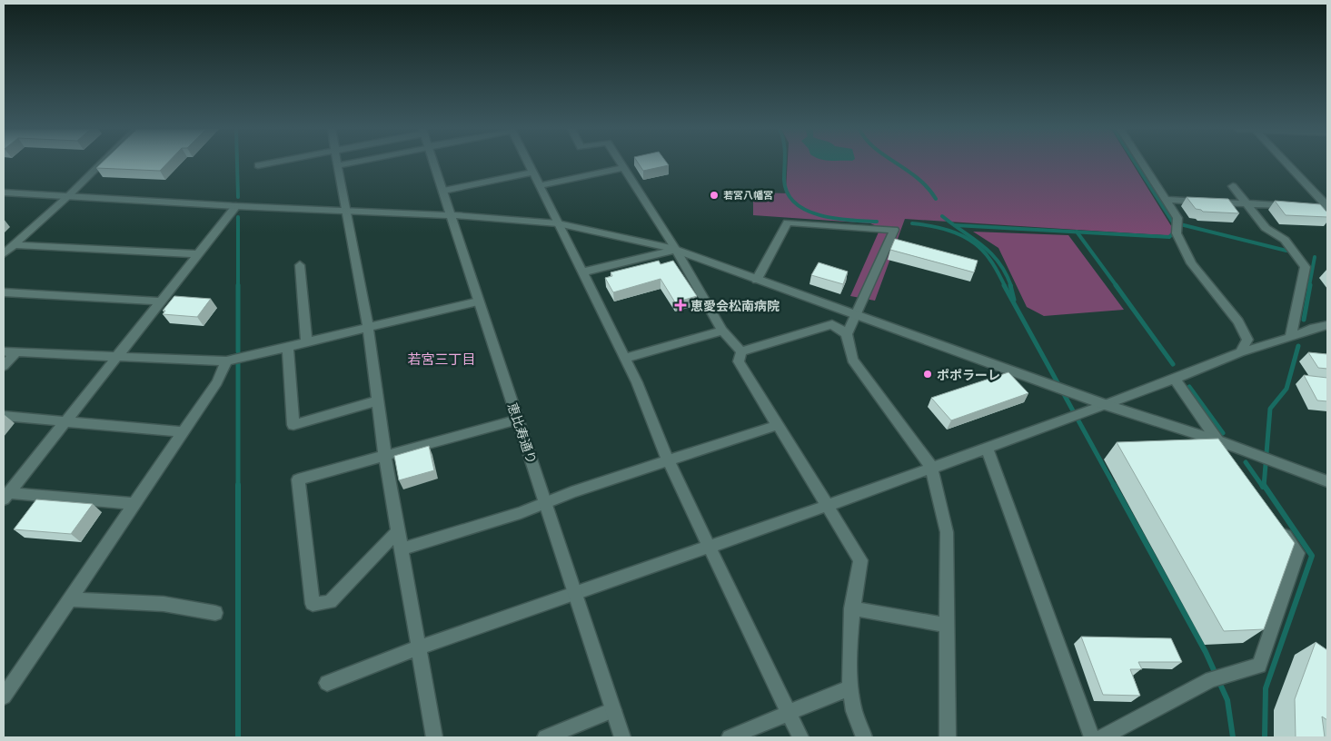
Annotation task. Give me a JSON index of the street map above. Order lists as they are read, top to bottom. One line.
{"streets":{"street":["恵比寿通り"]},"districts":["若宮三丁目"],"places":{"other":["若宮八幡宮","ポポラーレ"],"health":["恵愛会松南病院"]}}
